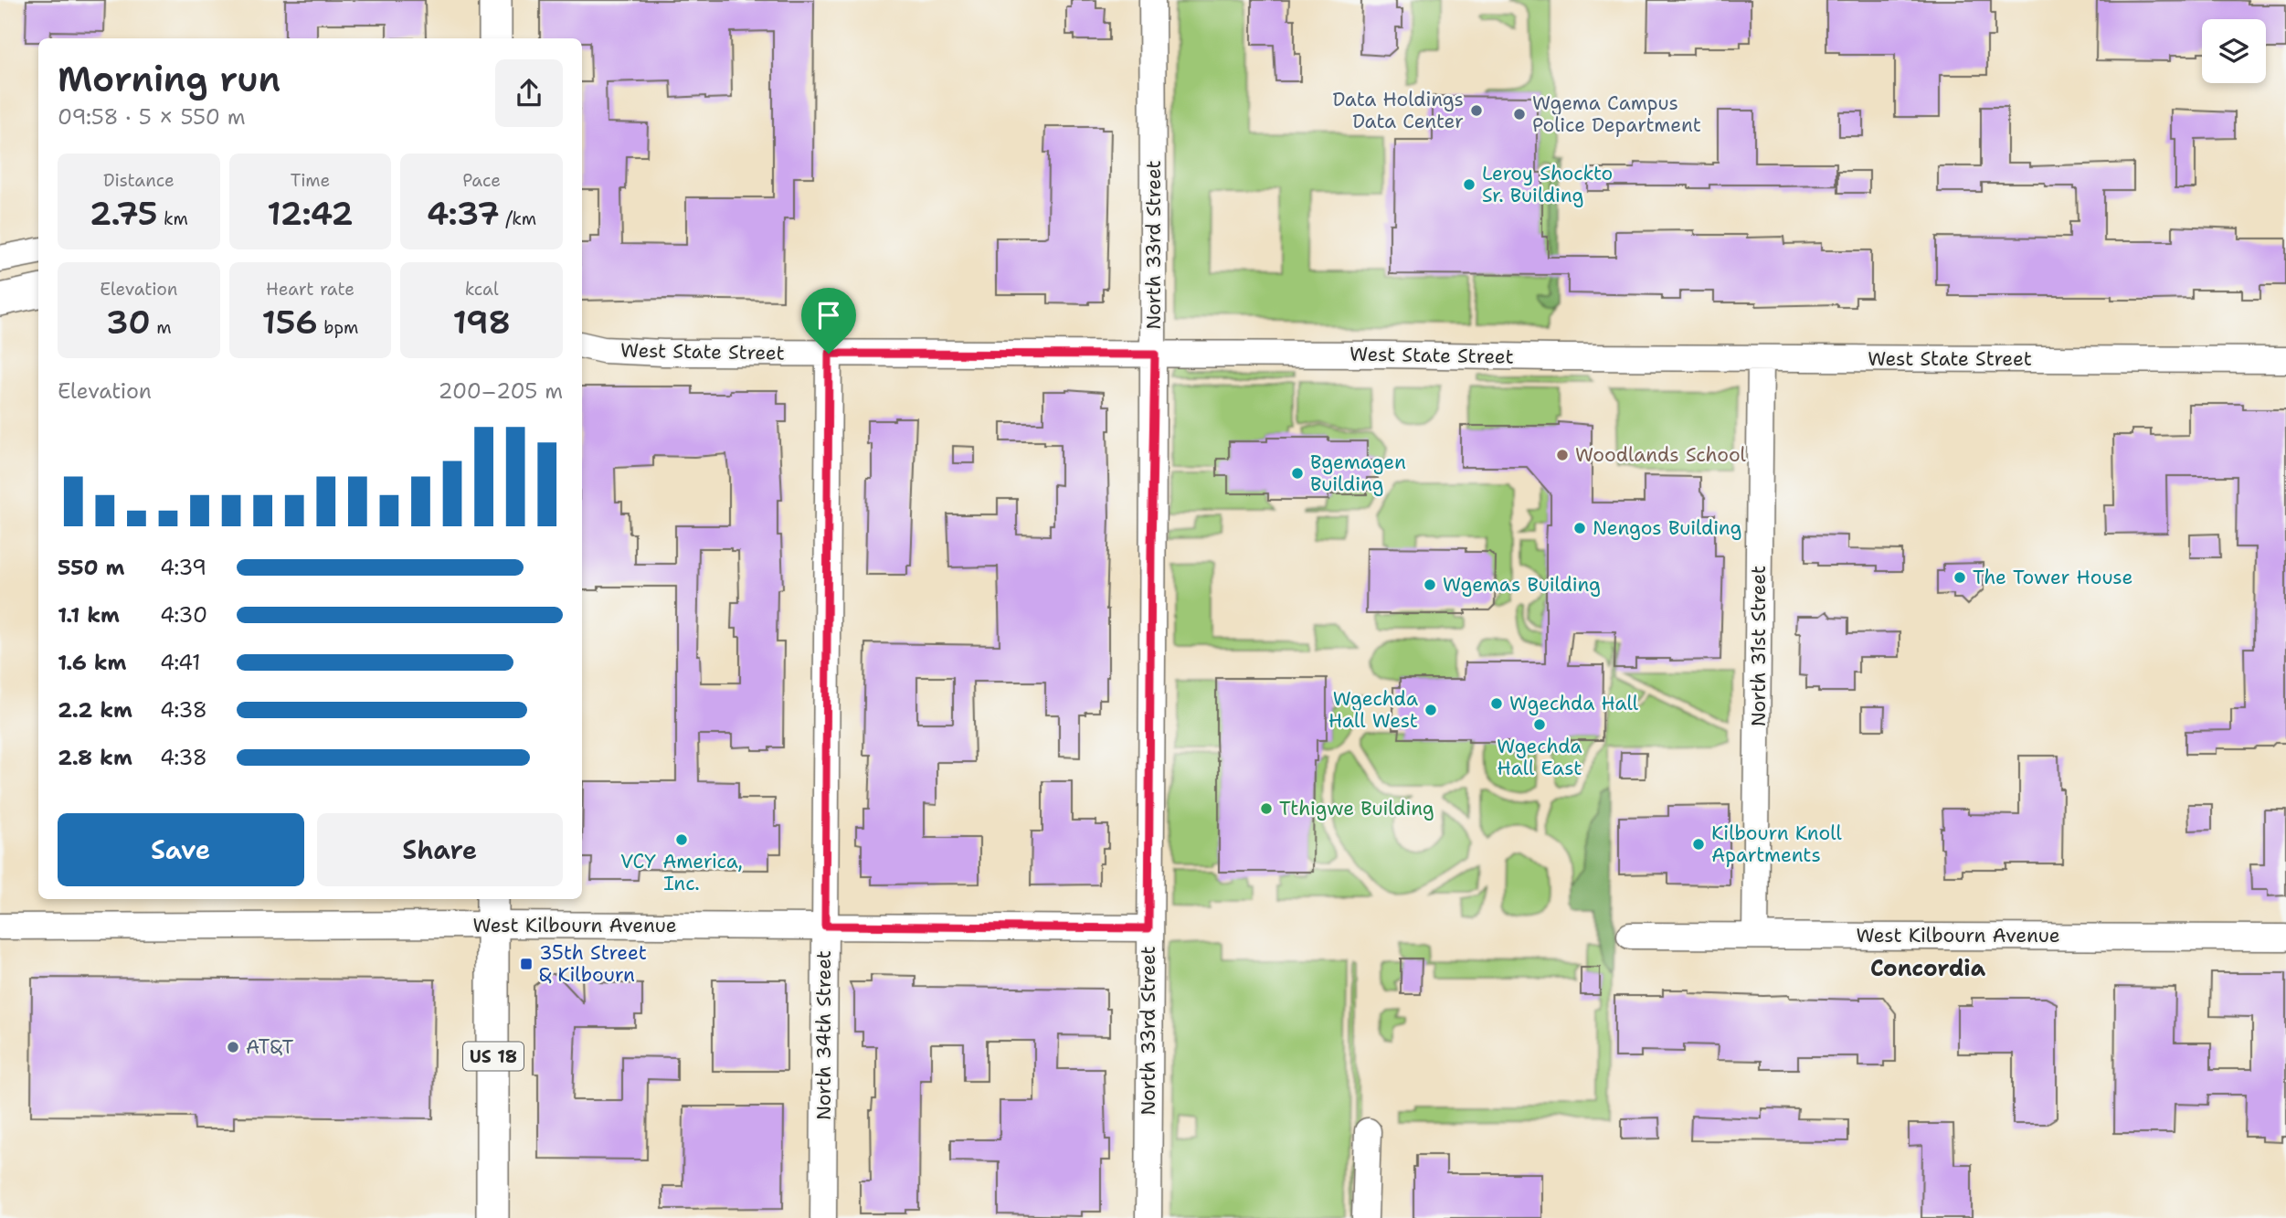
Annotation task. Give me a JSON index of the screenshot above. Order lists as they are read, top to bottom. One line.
{"streets":{"main road":["US 18"],"street":["North 33rd Street","West State Street","North 31st Street","West Kilbourn Avenue","North 34th Street"]},"crossings":[["North 33rd Street","West State Street"],["North 33rd Street","West Kilbourn Avenue"],["West State Street","North 31st Street"],["West State Street","North 34th Street"],["North 31st Street","West Kilbourn Avenue"],["West Kilbourn Avenue","North 34th Street"],["West Kilbourn Avenue","US 18"]],"districts":["Concordia"],"places":{"other":["Data Holdings Data Center","Wgema Campus Police Department","Leroy Shockto Sr. Building","Woodlands School","Bgemagen Building","Nengos Building","The Tower House","Wgemas Building","Wgechda Hall","Wgechda Hall West","Wgechda Hall East","Tthigwe Building","VCY America, Inc.","Kilbourn Knoll Apartments","AT&T"],"transit":["35th Street & Kilbourn"]},"page":{"heading":["Morning run","09:58 · 5 × 550 m"],"stats":[["Distance","2.75 km"],["Time","12:42"],["Pace","4:37 /km"],["Elevation","30 m"],["Heart rate","156 bpm"],["kcal","198"]],"chart":["Elevation","200–205 m"],"list":[{"name":"550 m","note":"4:39"},{"name":"1.1 km","note":"4:30"},{"name":"1.6 km","note":"4:41"},{"name":"2.2 km","note":"4:38"},{"name":"2.8 km","note":"4:38"}],"buttons":["Save","Share"]}}
